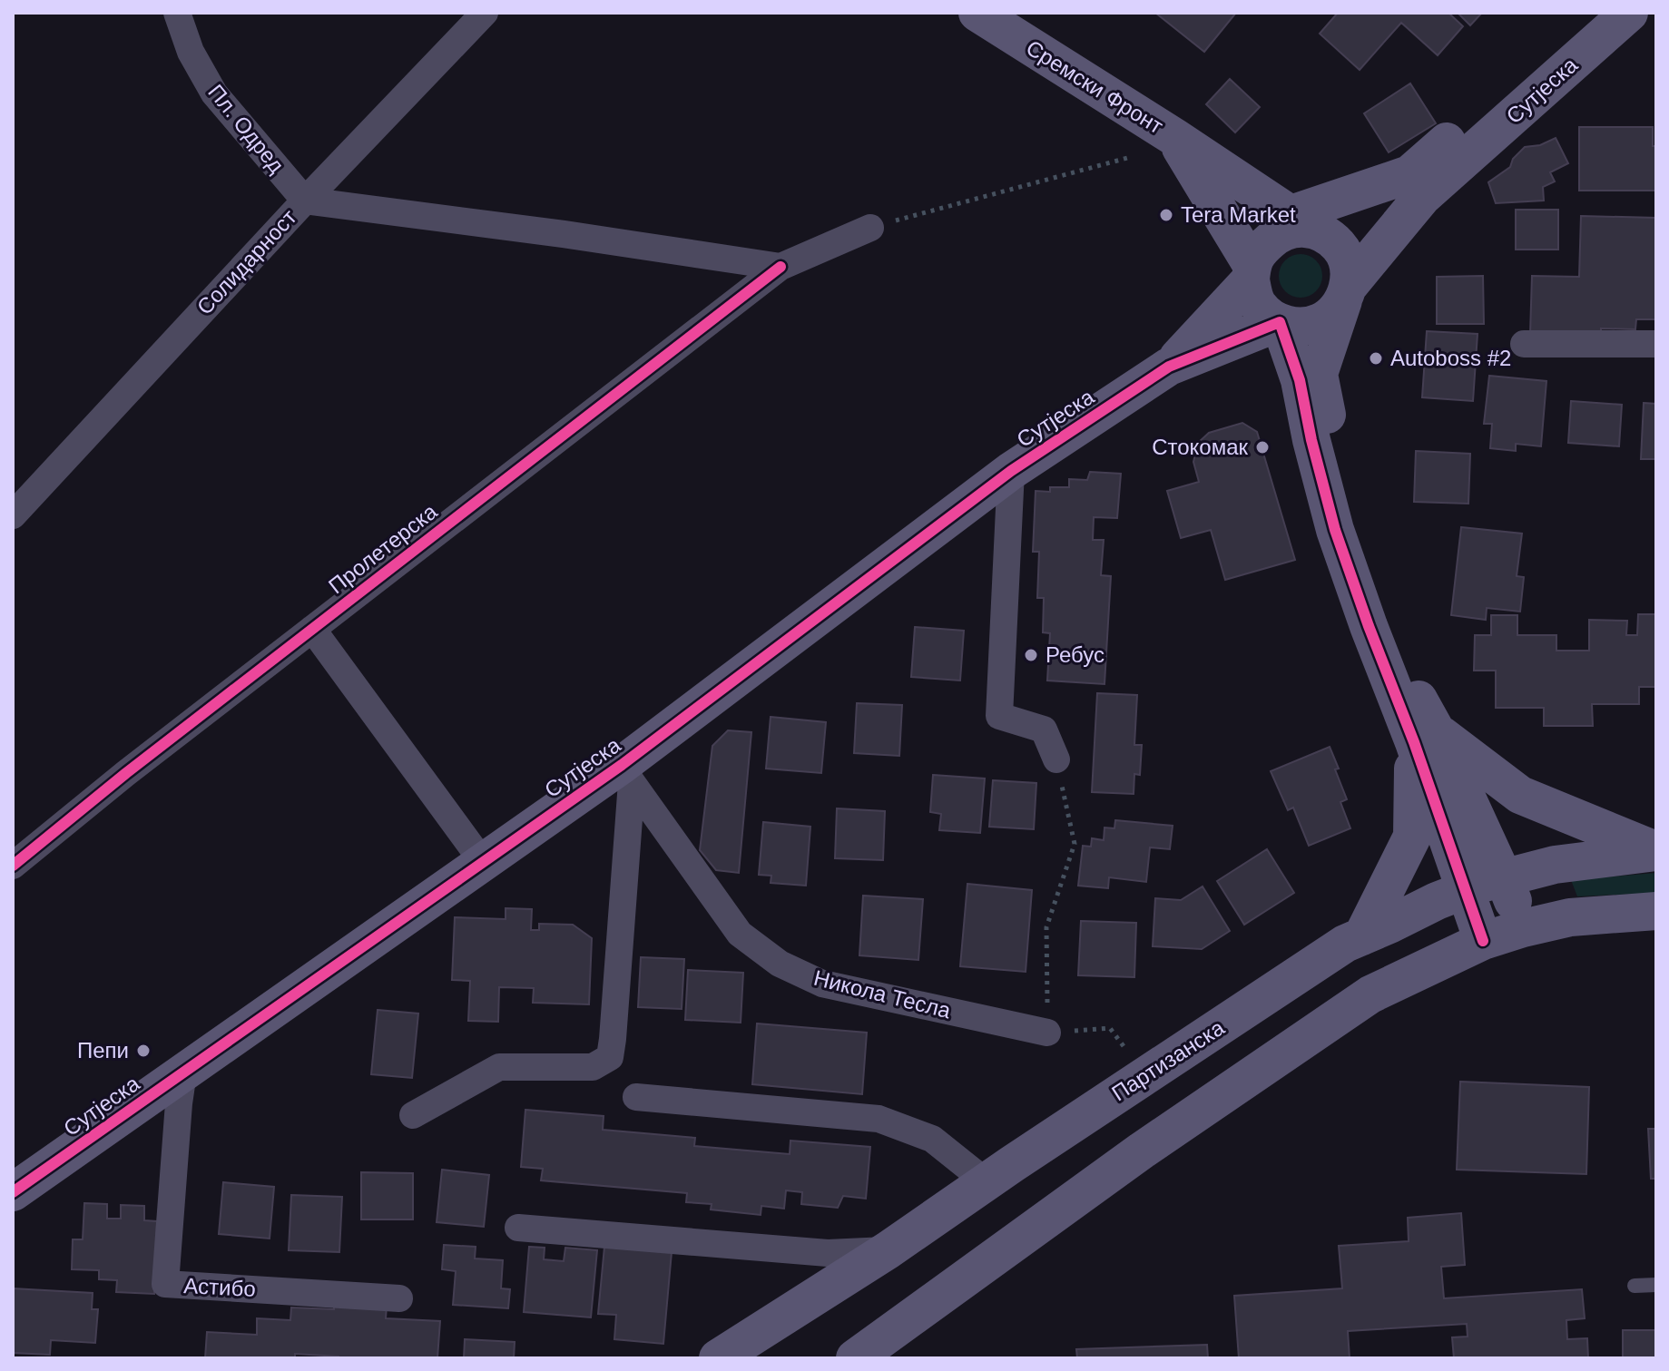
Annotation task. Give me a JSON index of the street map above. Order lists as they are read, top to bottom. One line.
{"streets":{"street":["Сремски Фронт","Сутјеска","Пл. Одред","Солидарност","Пролетерска","Никола Тесла","Партизанска","Астибо"]},"crossings":[["Сремски Фронт","Сутјеска"],["Сутјеска","Никола Тесла"],["Сутјеска","Астибо"],["Пл. Одред","Солидарност"]],"places":["Tera Market","Autoboss #2","Стокомак","Ребус","Пепи"]}
